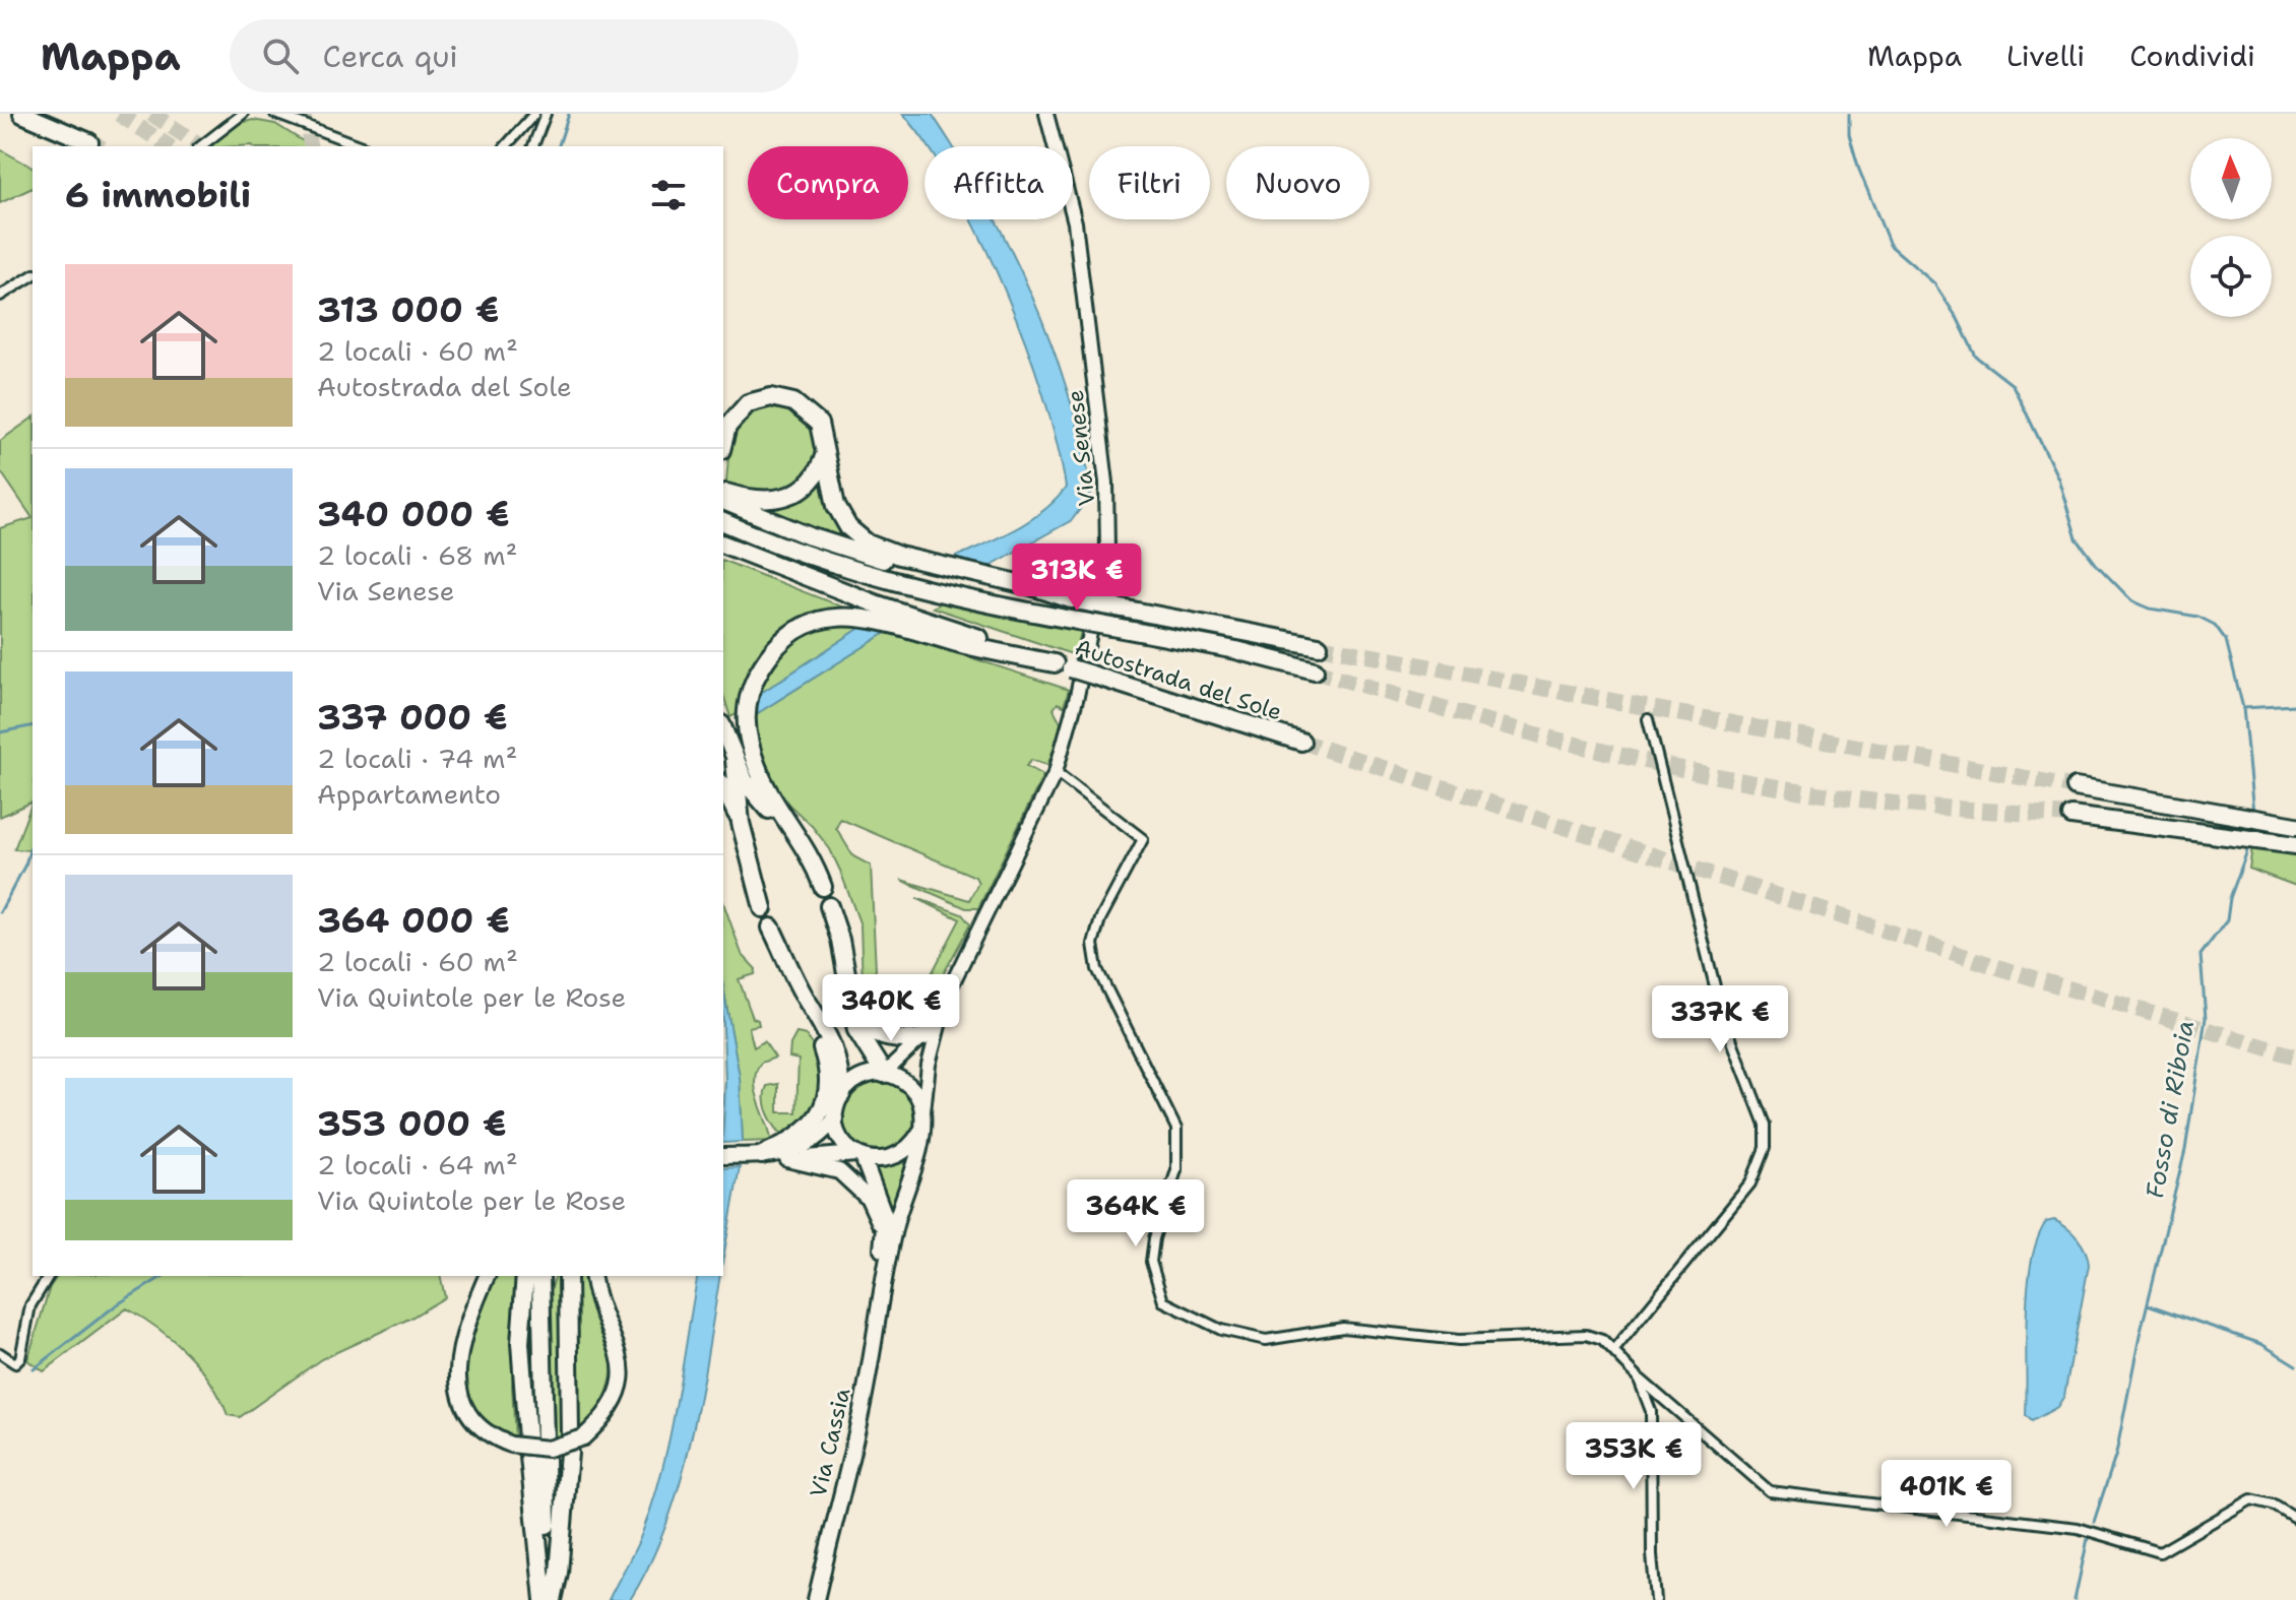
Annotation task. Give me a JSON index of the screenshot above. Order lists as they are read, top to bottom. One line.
{"streets":{"highway":["Autostrada del Sole"],"main road":["Via Senese","Via Cassia"]},"crossings":[["Via Senese","Via Cassia"]],"water":["Fosso di Riboia"],"north":"top","page":{"header":"Mappa","search":"Cerca qui","nav":["Mappa","Livelli","Condividi"],"chip":["Compra","Affitta","Filtri","Nuovo"],"heading":"6 immobili","list":[{"name":"313 000 €","note":"2 locali · 60 m² · Autostrada del Sole"},{"name":"340 000 €","note":"2 locali · 68 m² · Via Senese"},{"name":"337 000 €","note":"2 locali · 74 m² · Appartamento"},{"name":"364 000 €","note":"2 locali · 60 m² · Via Quintole per le Rose"},{"name":"353 000 €","note":"2 locali · 64 m² · Via Quintole per le Rose"}],"price":["313K €","340K €","337K €","364K €","353K €","401K €"]}}
